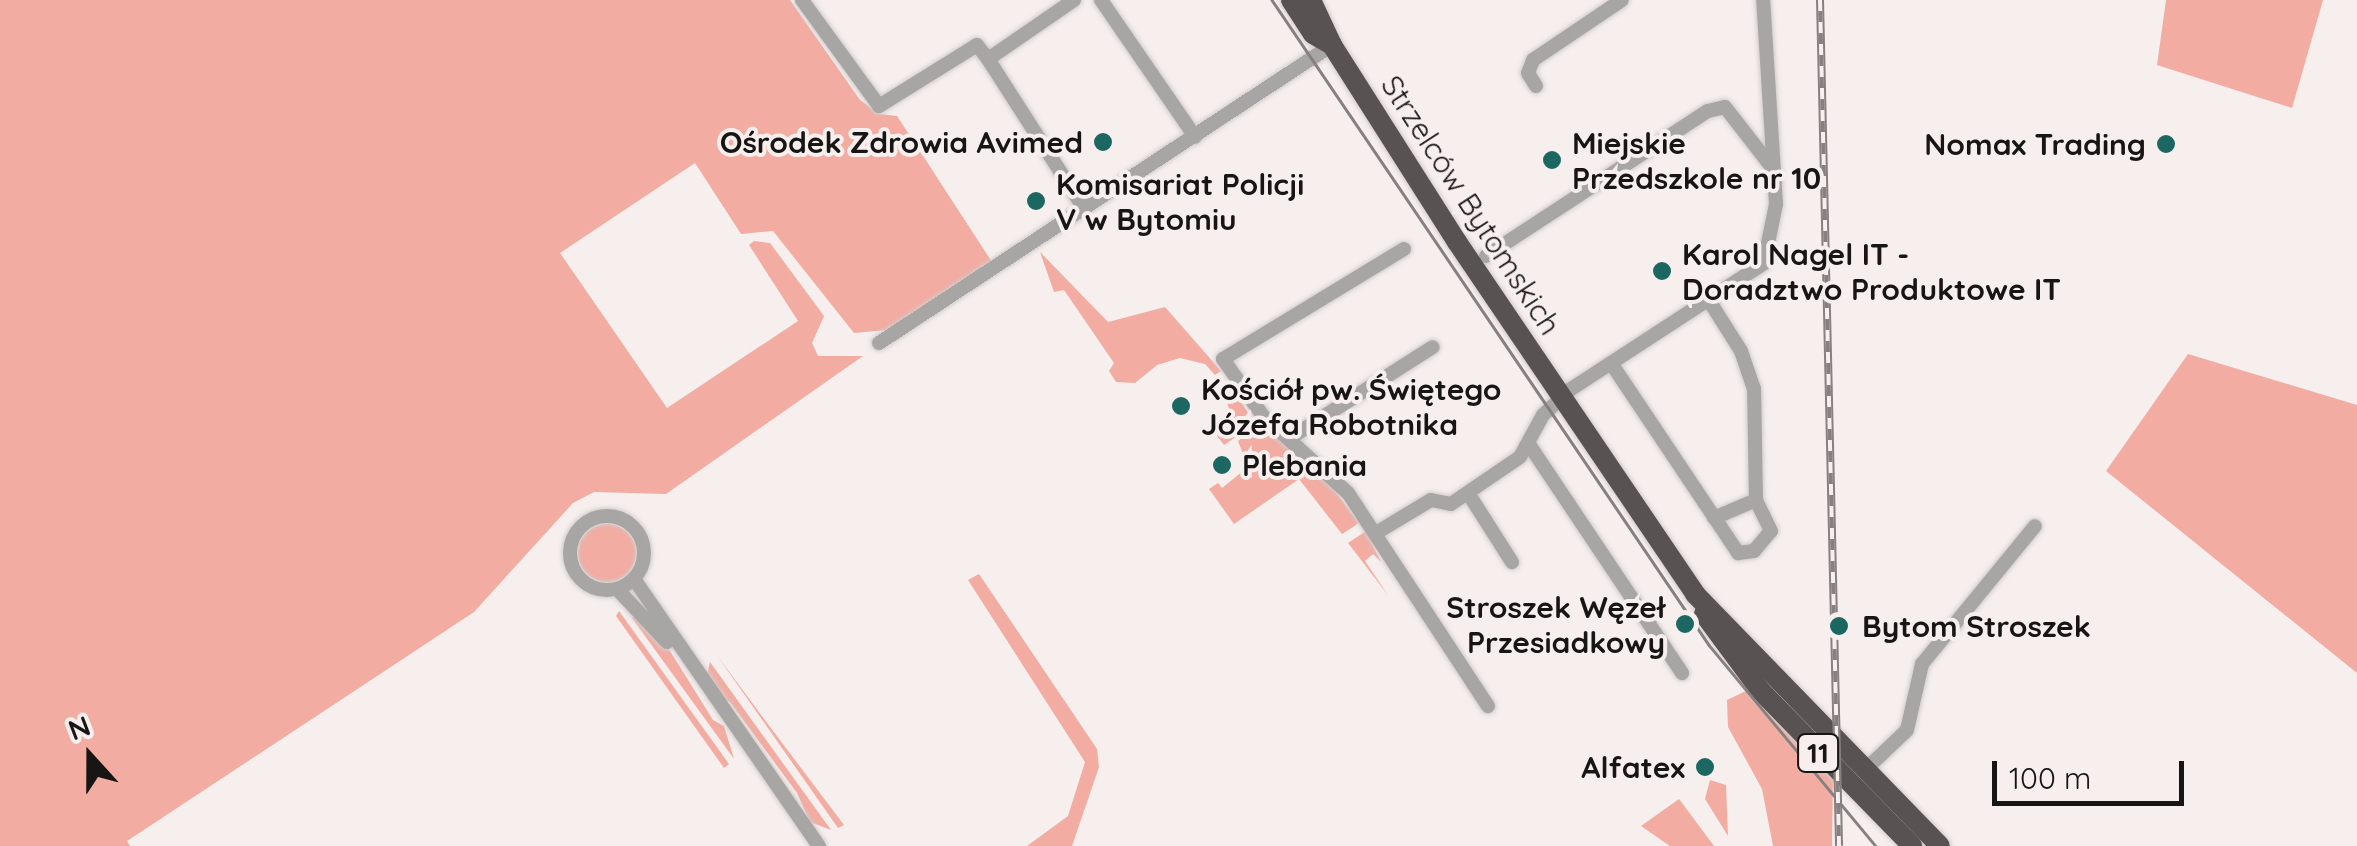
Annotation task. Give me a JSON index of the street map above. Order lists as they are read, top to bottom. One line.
{"streets":{"highway":["Strzelców Bytomskich","11"]},"crossings":[["Strzelców Bytomskich","11"]],"places":["Ośrodek Zdrowia Avimed","Nomax Trading","Miejskie Przedszkole nr 10","Komisariat Policji V w Bytomiu","Karol Nagel IT - Doradztwo Produktowe IT","Kościół pw. Świętego Józefa Robotnika","Plebania","Stroszek Węzeł Przesiadkowy","Bytom Stroszek","Alfatex"],"scale_bar":"100 m","north":"top"}
